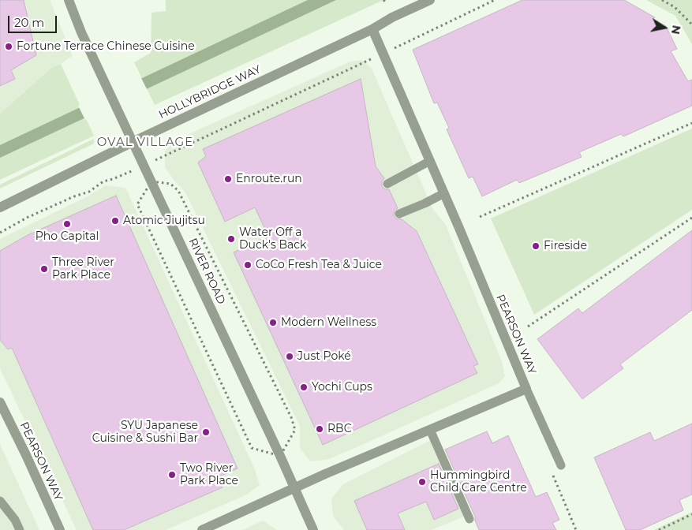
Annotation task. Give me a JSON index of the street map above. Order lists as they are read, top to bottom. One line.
{"streets":{"street":["HOLLYBRIDGE WAY","RIVER ROAD","PEARSON WAY"]},"crossings":[["HOLLYBRIDGE WAY","RIVER ROAD"],["HOLLYBRIDGE WAY","PEARSON WAY"],["RIVER ROAD","PEARSON WAY"]],"districts":["OVAL VILLAGE"],"places":["Fortune Terrace Chinese Cuisine","Enroute.run","Atomic Jiujitsu","Pho Capital","Water Off a Duck's Back","Fireside","CoCo Fresh Tea & Juice","Three River Park Place","Modern Wellness","Just Poké","Yochi Cups","RBC","SYU Japanese Cuisine & Sushi Bar","Two River Park Place","Hummingbird Child Care Centre"],"scale_bar":"20 m","north":"right"}
